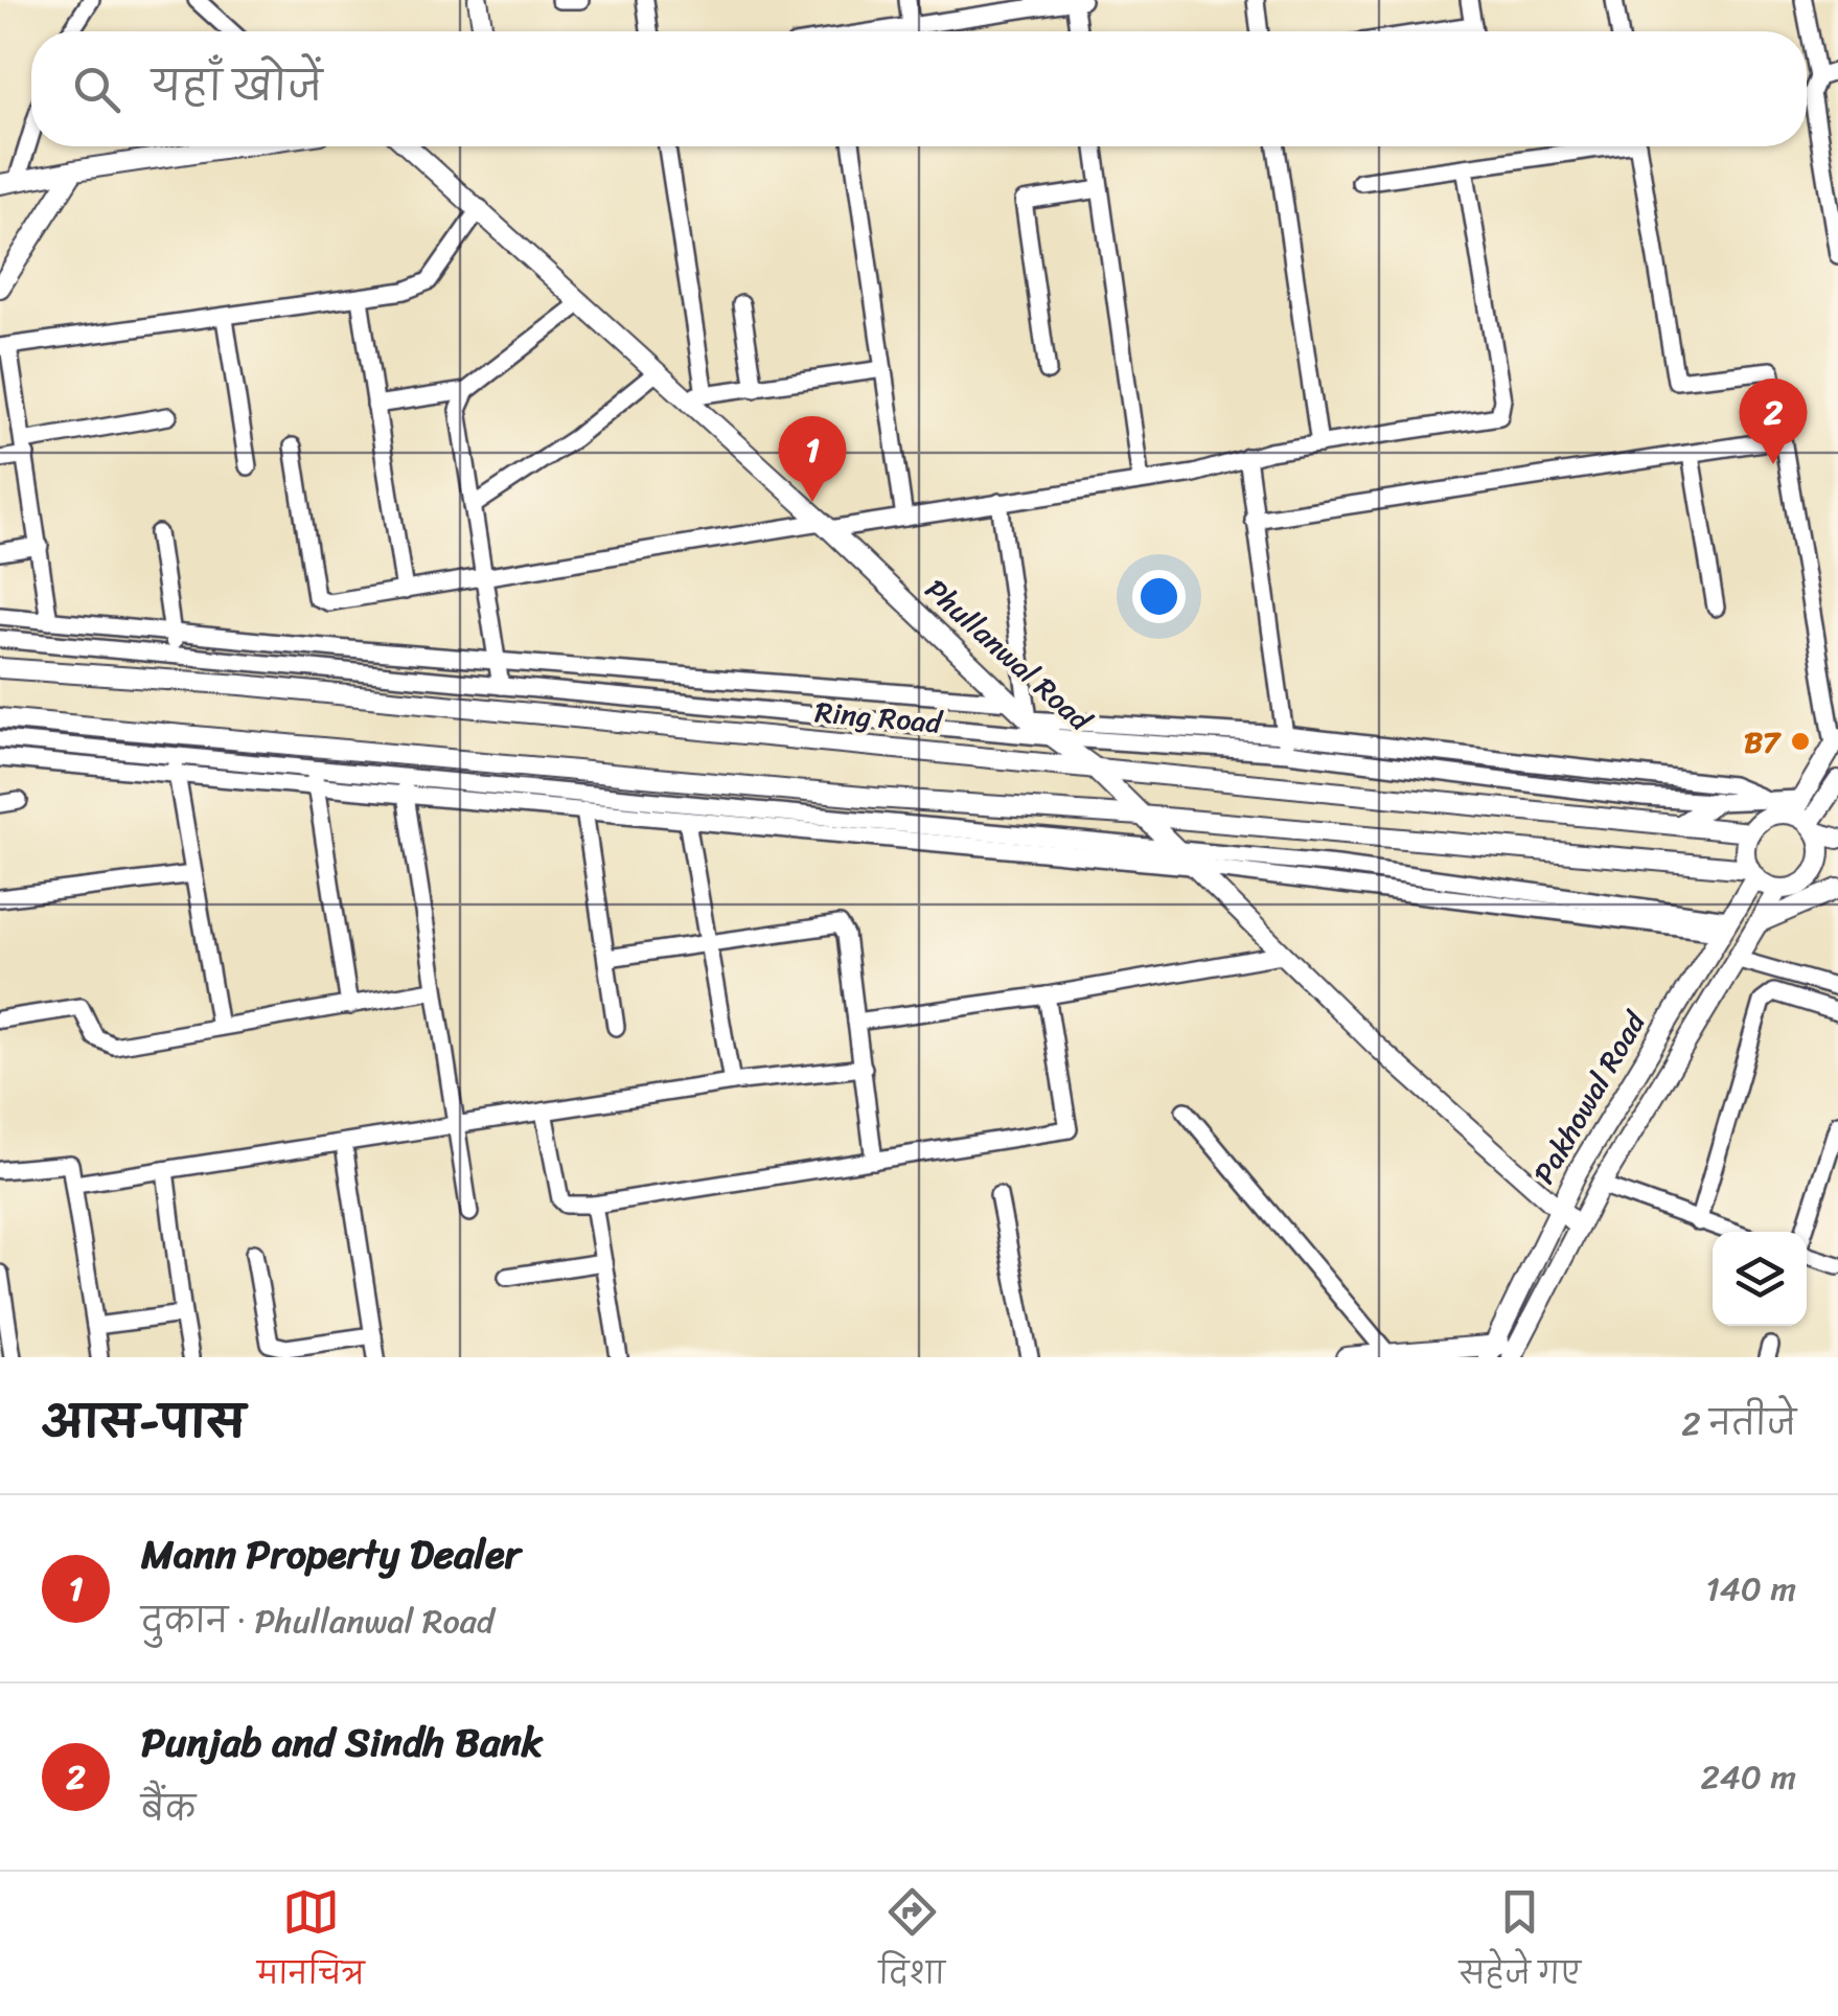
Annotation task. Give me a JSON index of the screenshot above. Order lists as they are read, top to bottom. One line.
{"streets":{"street":["Phullanwal Road","Ring Road","Pakhowal Road"]},"crossings":[["Phullanwal Road","Ring Road"],["Phullanwal Road","Pakhowal Road"],["Ring Road","Pakhowal Road"]],"places":["B7"],"page":{"search":"यहाँ खोजें","pins":["2","1"],"heading":["आस-पास","2 नतीजे"],"list":[{"mark":"1","name":"Mann Property Dealer","note":"दुकान · Phullanwal Road","value":"140 m"},{"mark":"2","name":"Punjab and Sindh Bank","note":"बैंक","value":"240 m"}],"nav":["मानचित्र","दिशा","सहेजे गए"]}}
